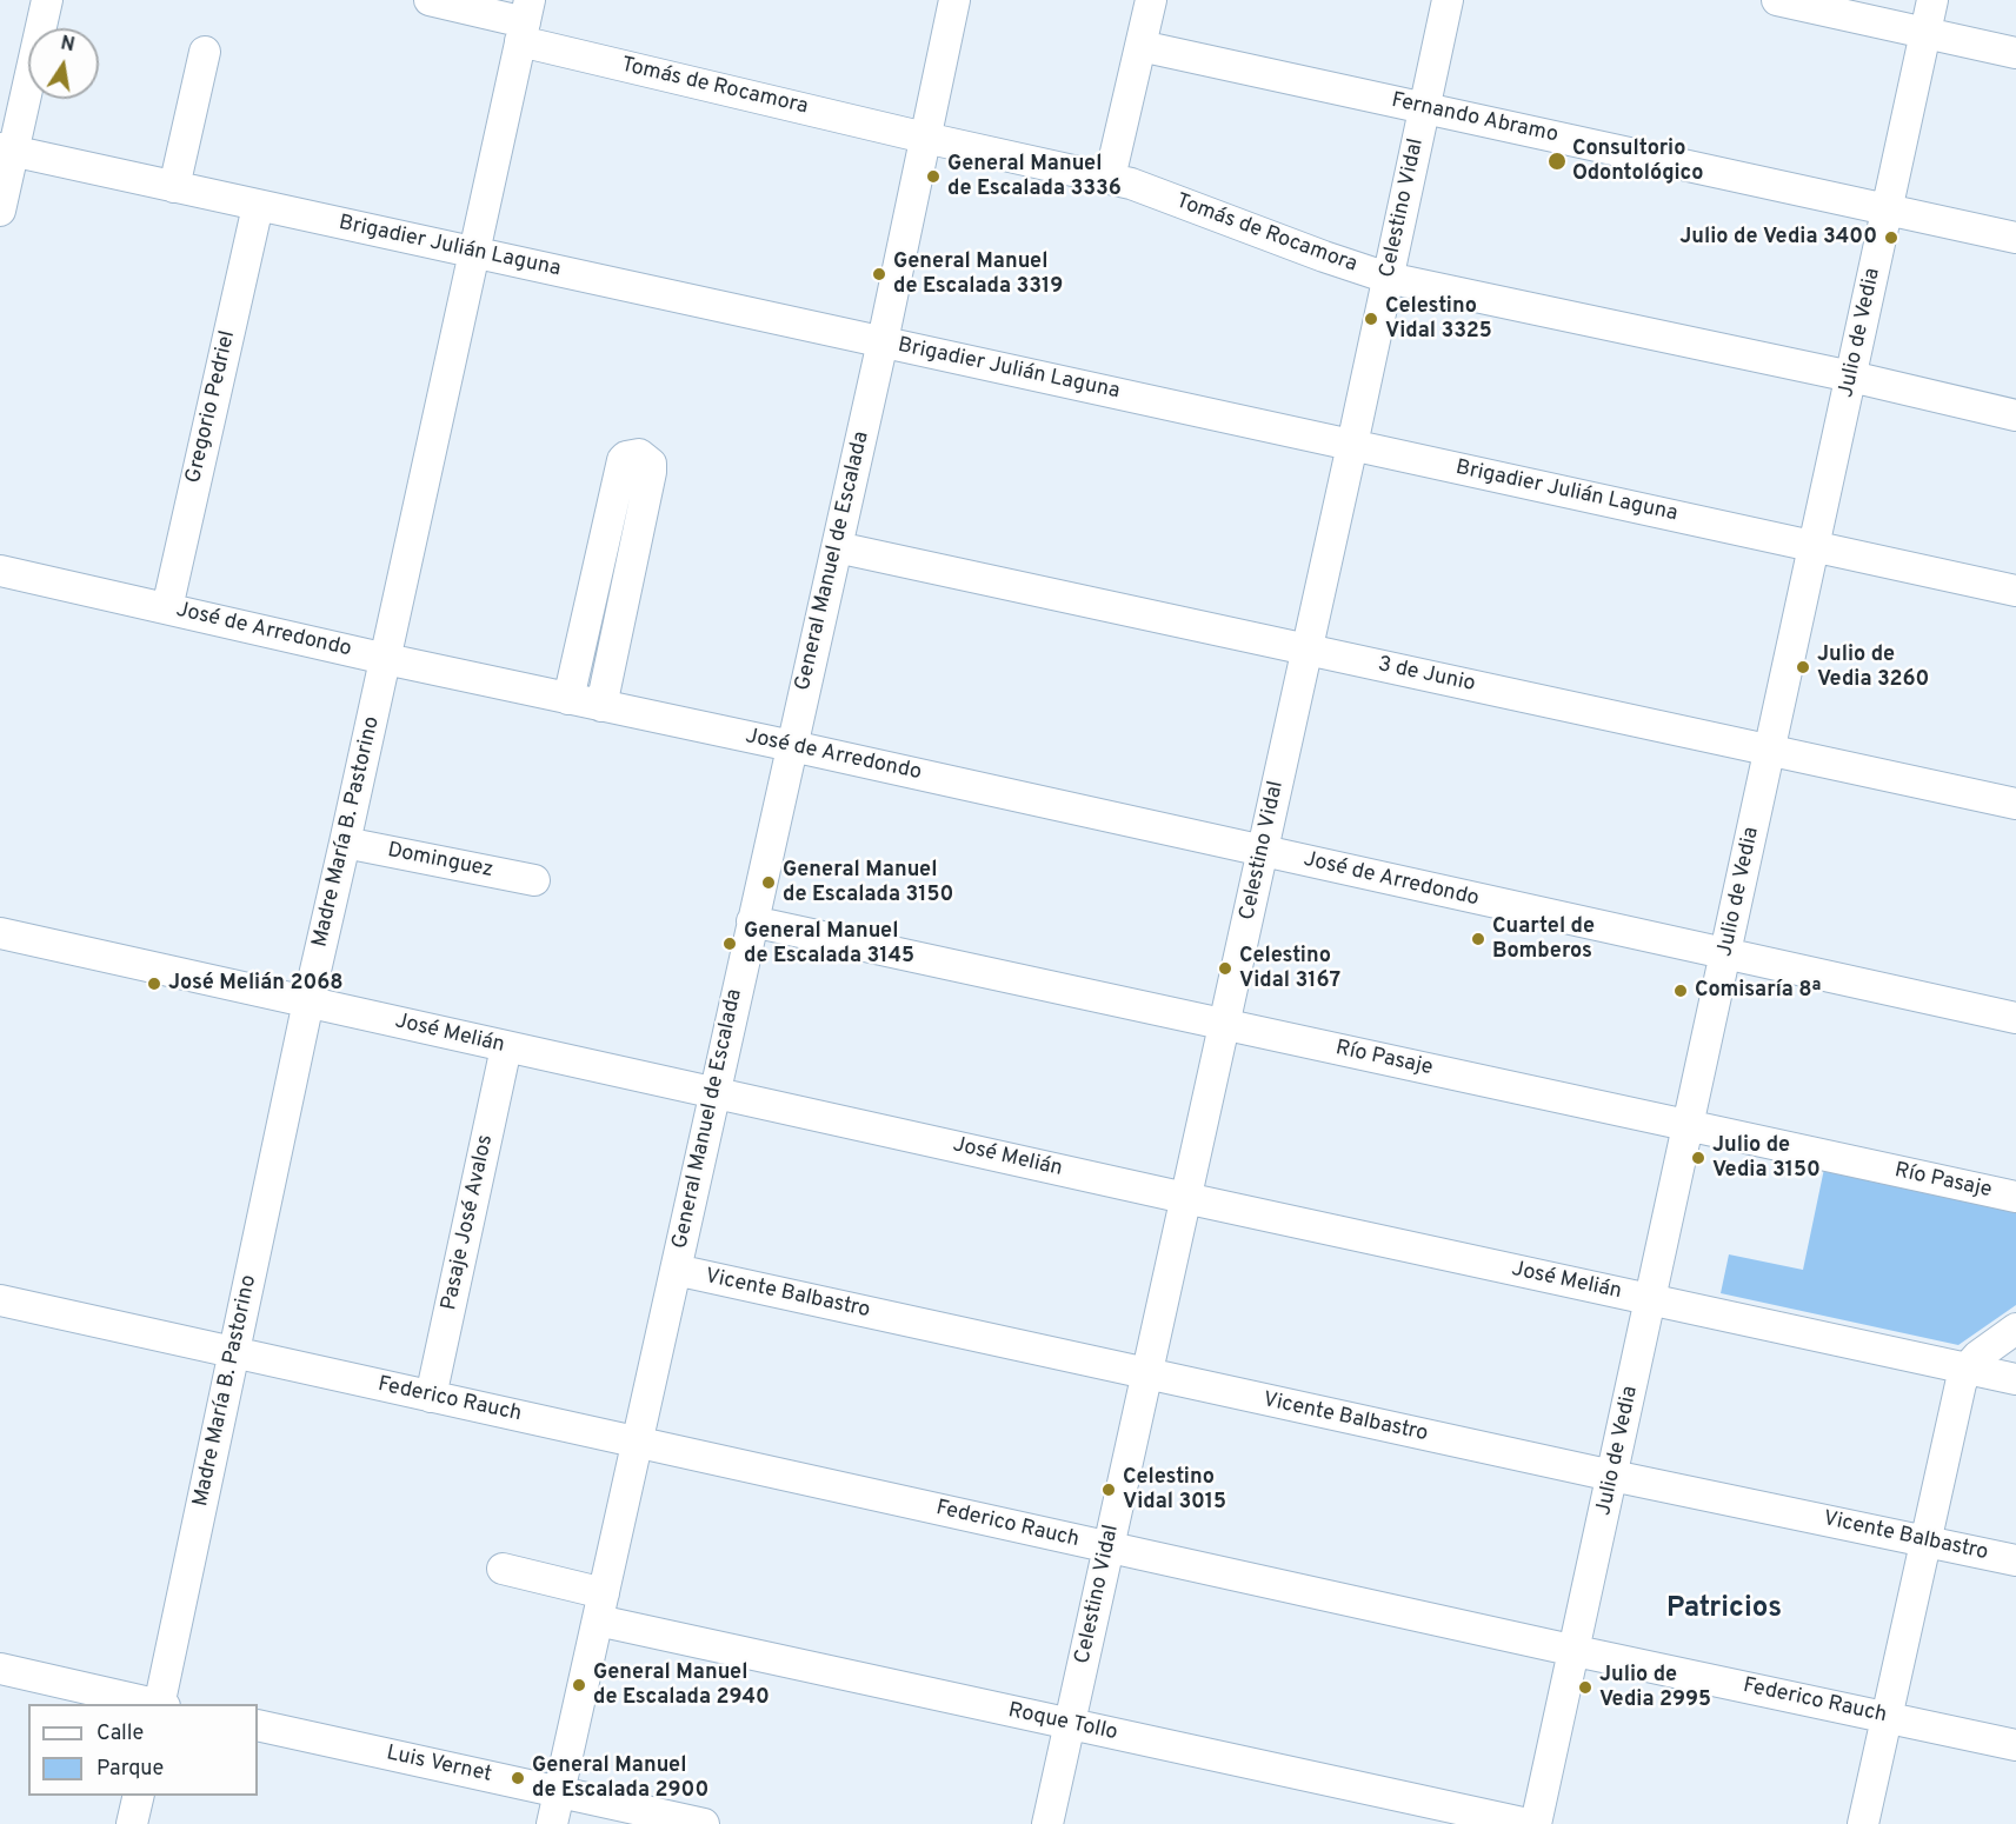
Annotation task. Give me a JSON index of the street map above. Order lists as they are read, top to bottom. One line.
{"streets":{"street":["Tomás de Rocamora","Fernando Abramo","Celestino Vidal","Brigadier Julián Laguna","Julio de Vedia","Gregorio Pedriel","General Manuel de Escalada","José de Arredondo","3 de Junio","Madre María B. Pastorino","Dominguez","José Melián","Río Pasaje","Pasaje José Avalos","Vicente Balbastro","Federico Rauch","Roque Tollo","Luis Vernet"]},"crossings":[["Tomás de Rocamora","Celestino Vidal"],["Tomás de Rocamora","Julio de Vedia"],["Tomás de Rocamora","General Manuel de Escalada"],["Tomás de Rocamora","Madre María B. Pastorino"],["Fernando Abramo","Celestino Vidal"],["Fernando Abramo","Julio de Vedia"],["Celestino Vidal","Brigadier Julián Laguna"],["Celestino Vidal","José de Arredondo"],["Celestino Vidal","3 de Junio"],["Celestino Vidal","José Melián"],["Celestino Vidal","Río Pasaje"],["Celestino Vidal","Vicente Balbastro"],["Celestino Vidal","Federico Rauch"],["Celestino Vidal","Roque Tollo"],["Brigadier Julián Laguna","Julio de Vedia"],["Brigadier Julián Laguna","Gregorio Pedriel"],["Brigadier Julián Laguna","General Manuel de Escalada"],["Brigadier Julián Laguna","Madre María B. Pastorino"],["Julio de Vedia","José de Arredondo"],["Julio de Vedia","3 de Junio"],["Julio de Vedia","José Melián"],["Julio de Vedia","Río Pasaje"],["Julio de Vedia","Vicente Balbastro"],["Julio de Vedia","Federico Rauch"],["Gregorio Pedriel","José de Arredondo"],["General Manuel de Escalada","José de Arredondo"],["General Manuel de Escalada","3 de Junio"],["General Manuel de Escalada","José Melián"],["General Manuel de Escalada","Río Pasaje"],["General Manuel de Escalada","Vicente Balbastro"],["General Manuel de Escalada","Federico Rauch"],["General Manuel de Escalada","Roque Tollo"],["General Manuel de Escalada","Luis Vernet"],["José de Arredondo","Madre María B. Pastorino"],["Madre María B. Pastorino","Dominguez"],["Madre María B. Pastorino","José Melián"],["Madre María B. Pastorino","Federico Rauch"],["José Melián","Pasaje José Avalos"],["Pasaje José Avalos","Federico Rauch"]],"districts":["Patricios"],"places":["Consultorio Odontológico","General Manuel de Escalada 3336","Julio de Vedia 3400","General Manuel de Escalada 3319","Celestino Vidal 3325","Julio de Vedia 3260","General Manuel de Escalada 3150","Cuartel de Bomberos","General Manuel de Escalada 3145","Celestino Vidal 3167","José Melián 2068","Comisaría 8ª","Julio de Vedia 3150","Celestino Vidal 3015","General Manuel de Escalada 2940","Julio de Vedia 2995","General Manuel de Escalada 2900"],"legend":["Calle","Parque"],"north":"top"}
